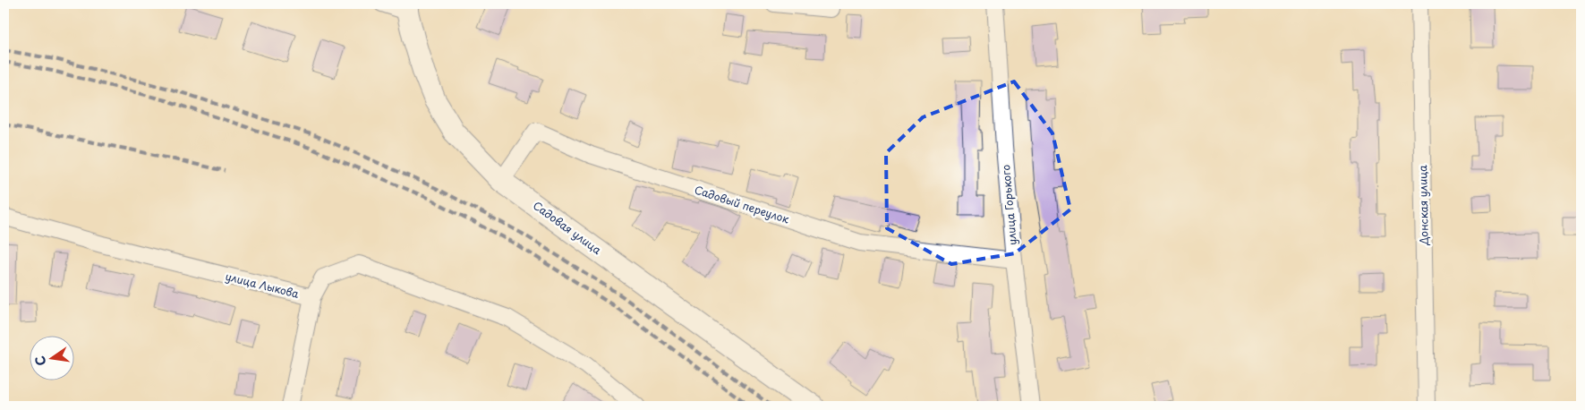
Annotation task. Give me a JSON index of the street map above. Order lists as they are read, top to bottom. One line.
{"streets":{"street":["Садовый переулок","улица Горького","Донская улица","Садовая улица","улица Лыкова"]},"crossings":[["Садовый переулок","улица Горького"],["Садовый переулок","Садовая улица"]],"north":"left"}
